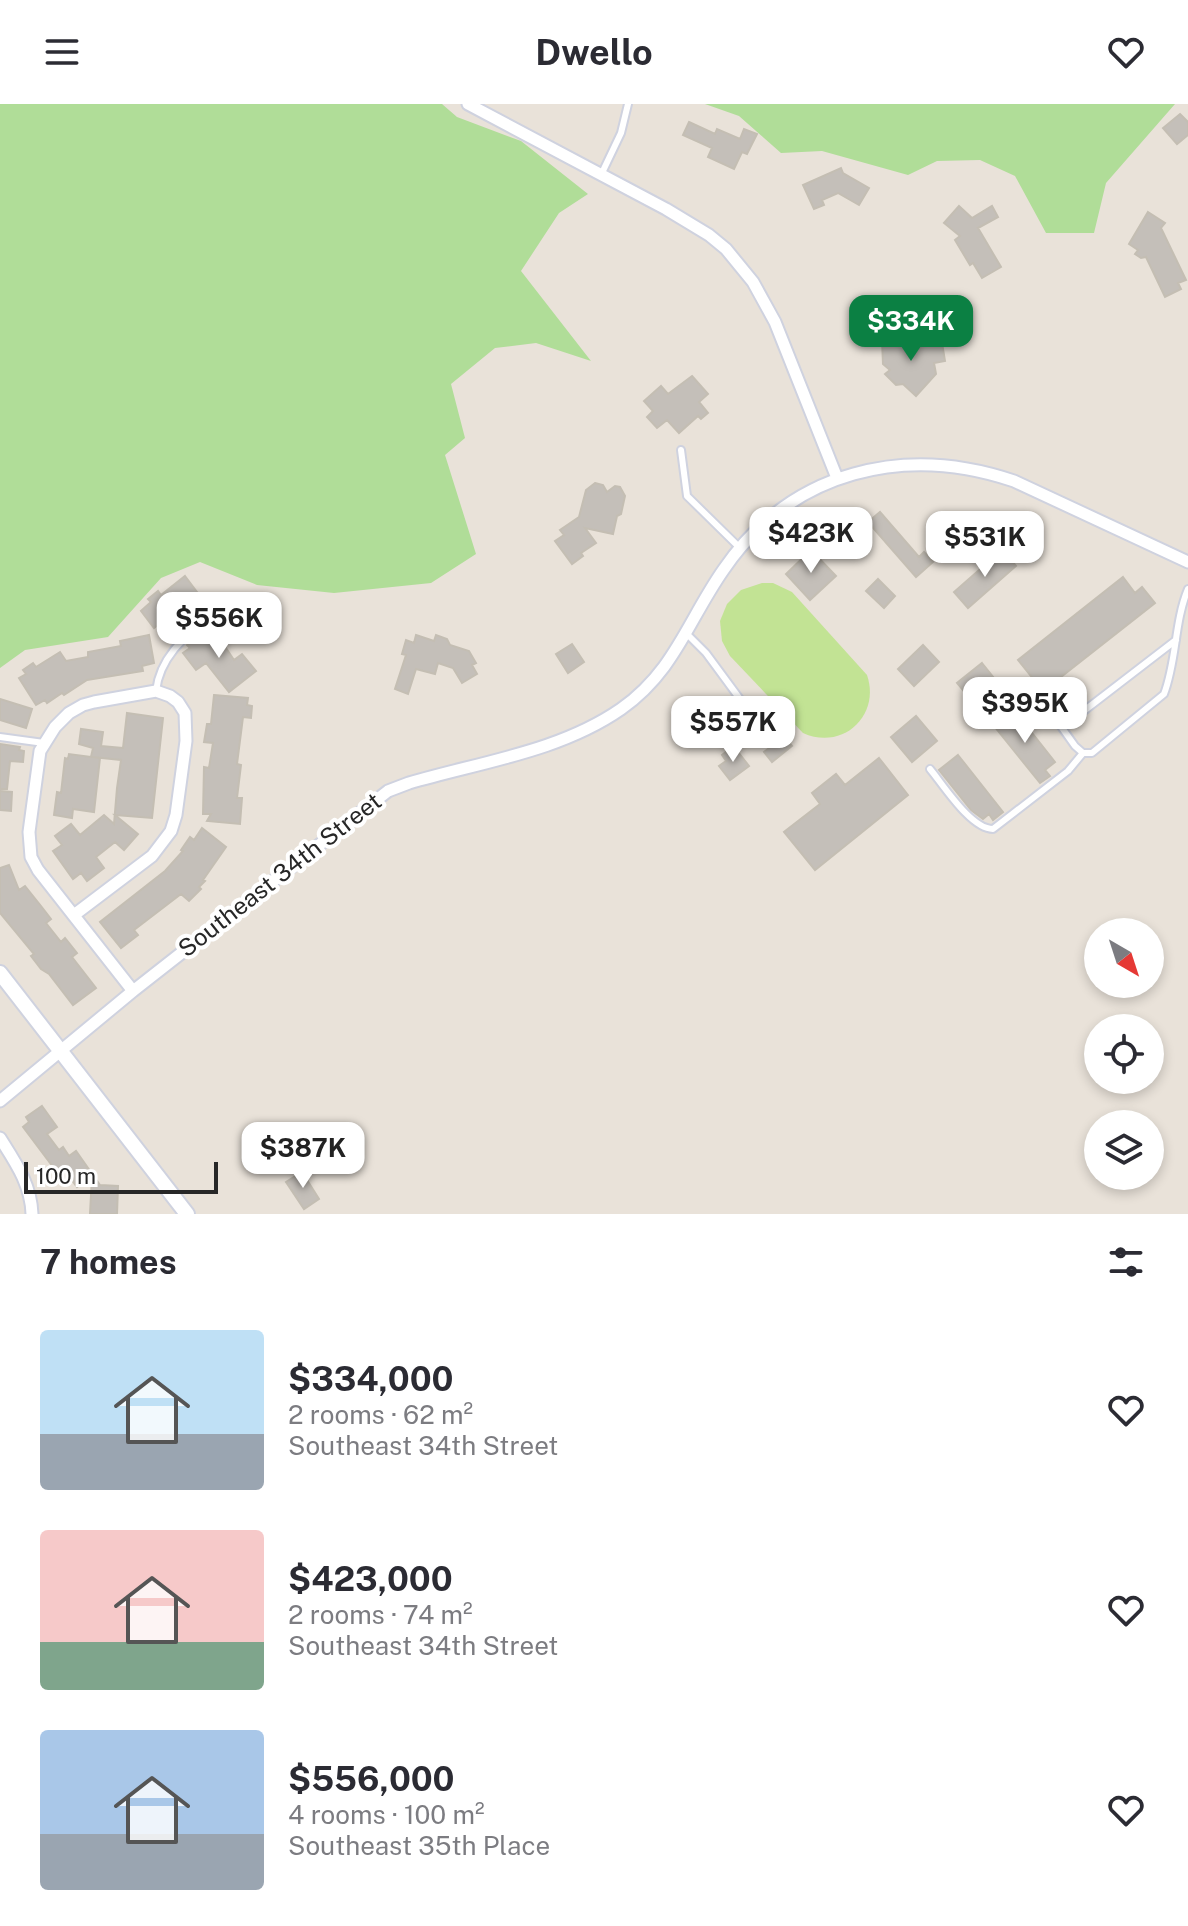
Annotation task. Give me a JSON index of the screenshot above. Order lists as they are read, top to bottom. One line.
{"streets":{"street":["Southeast 34th Street"]},"scale_bar":"100 m","north":"bottom right","page":{"header":"Dwello","price":["$334K","$423K","$531K","$556K","$395K","$557K","$387K"],"scale":"100 m","heading":"7 homes","list":[{"name":"$334,000","note":"2 rooms · 62 m² · Southeast 34th Street"},{"name":"$423,000","note":"2 rooms · 74 m² · Southeast 34th Street"},{"name":"$556,000","note":"4 rooms · 100 m² · Southeast 35th Place"}]}}
